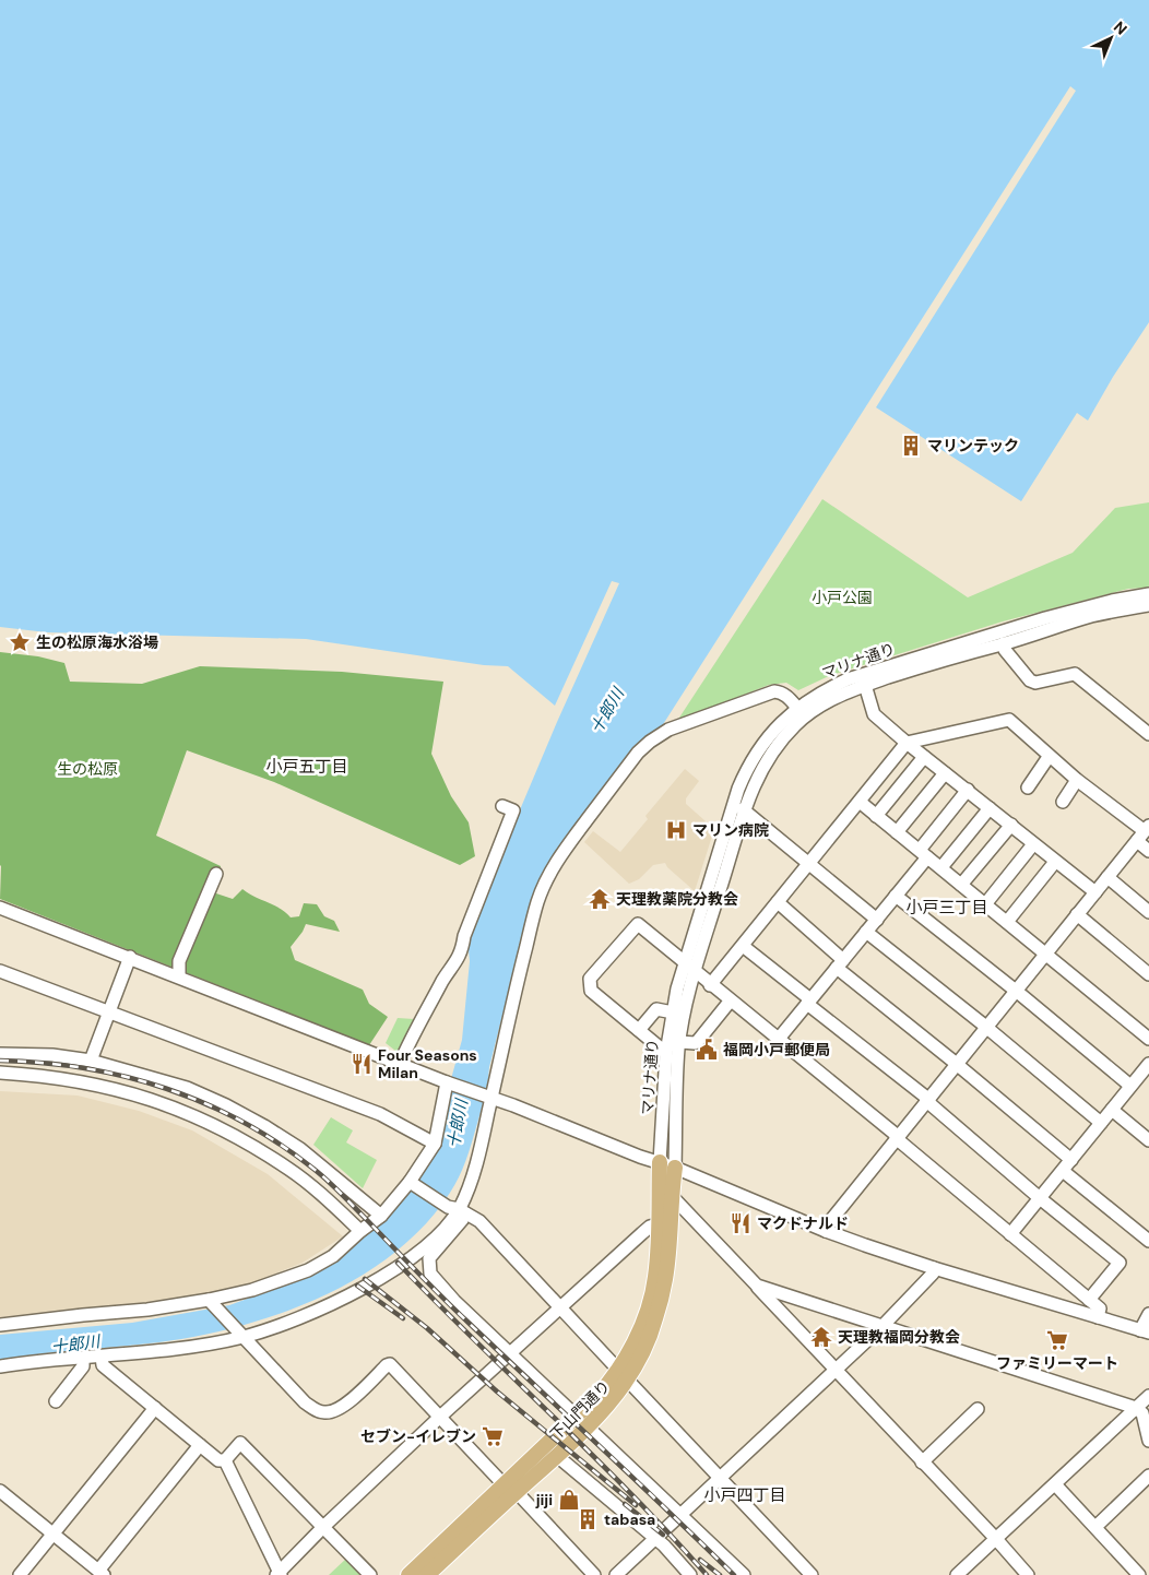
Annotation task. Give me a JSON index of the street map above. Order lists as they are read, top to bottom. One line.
{"streets":{"main road":["下山門通り"],"street":["マリナ通り"]},"crossings":[["マリナ通り","下山門通り"]],"districts":["小戸五丁目","小戸三丁目","小戸四丁目"],"water":["十郎川"],"parks":["小戸公園","生の松原"],"places":{"building":["マリンテック","tabasa"],"place":["生の松原海水浴場"],"hospital":["マリン病院"],"temple":["天理教薬院分教会","天理教福岡分教会"],"public building":["福岡小戸郵便局"],"restaurant":["Four Seasons Milan","マクドナルド"],"supermarket":["ファミリーマート","セブン-イレブン"],"shop":["jiji"]},"north":"top right"}
